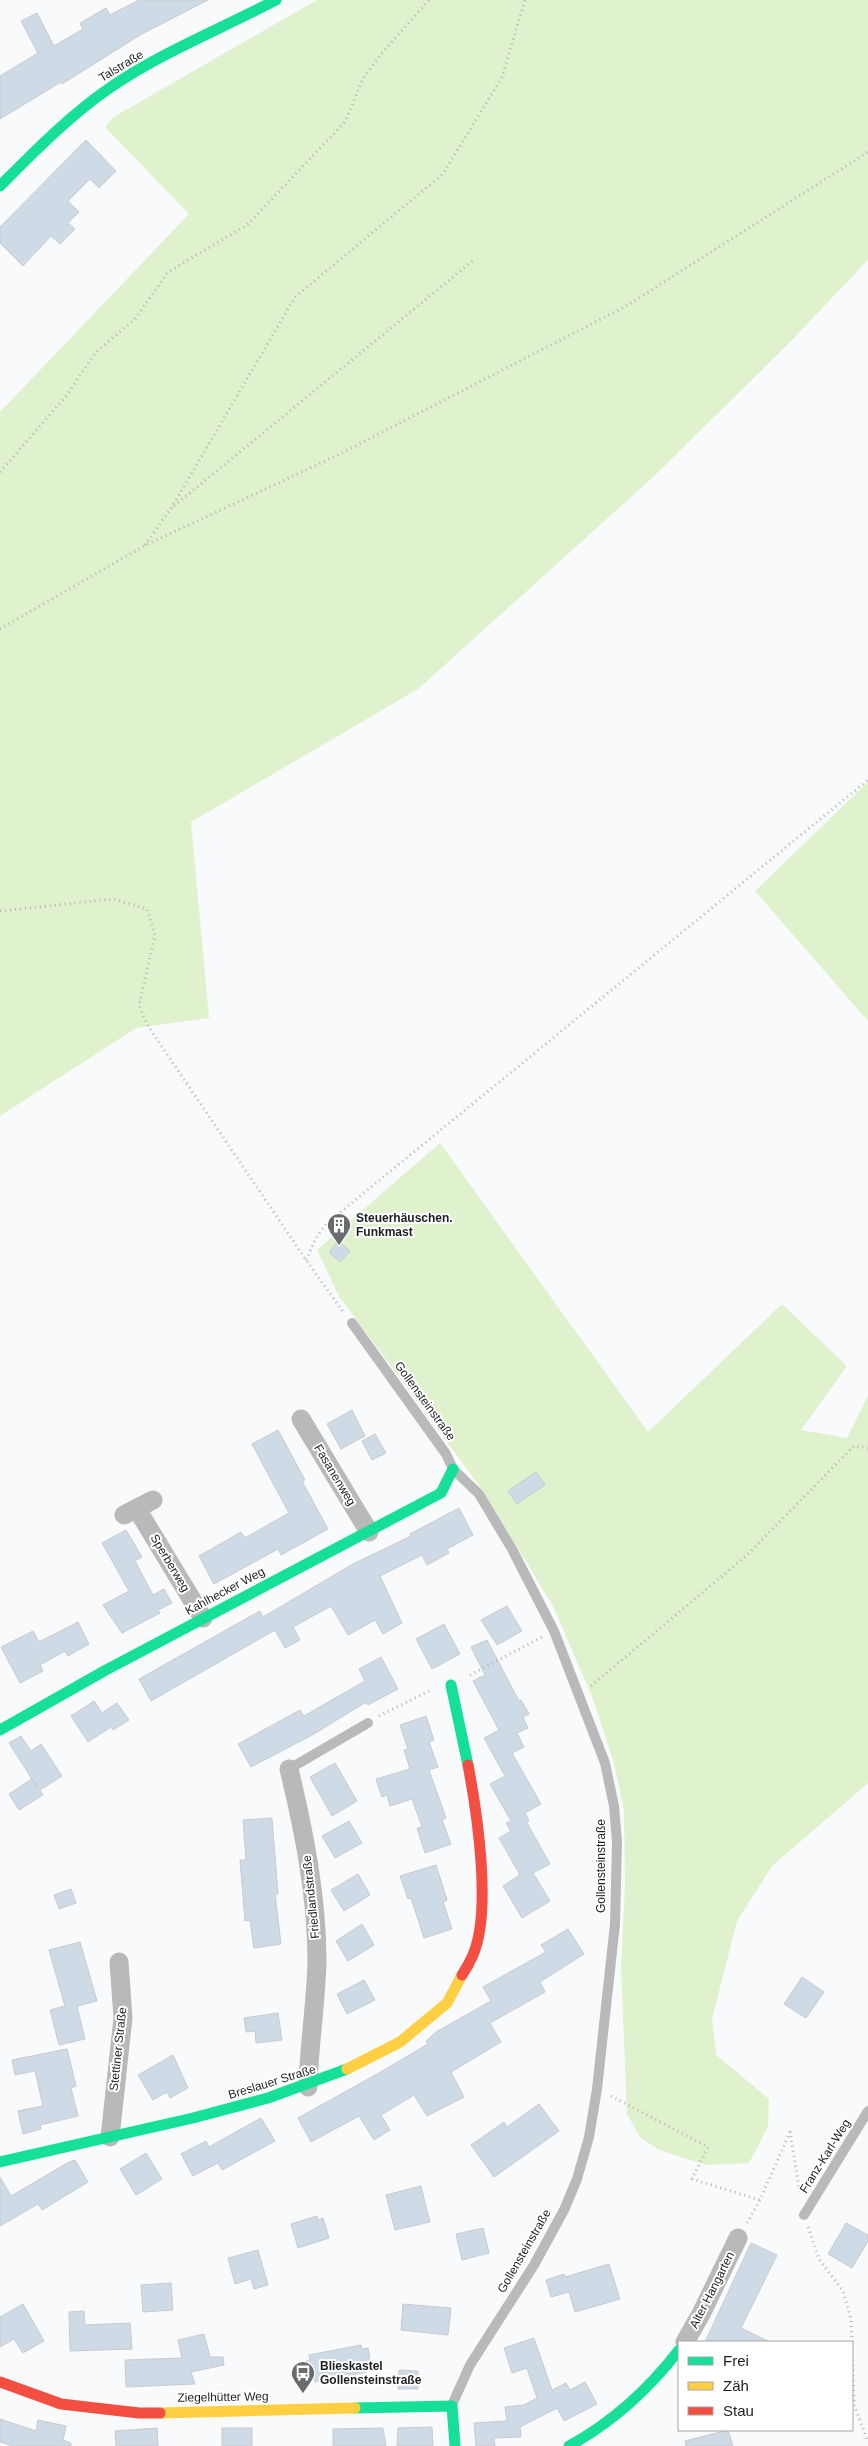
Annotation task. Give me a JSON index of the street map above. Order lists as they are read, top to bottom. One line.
{"streets":{"street":["Talstraße","Gollensteinstraße","Fasanenweg","Sperberweg","Kahlhecker Weg","Friedlandstraße","Stettiner Straße","Breslauer Straße","Alter Hangarten","Ziegelhütter Weg"],"lane":["Franz-Karl-Weg"]},"crossings":[["Gollensteinstraße","Kahlhecker Weg"],["Gollensteinstraße","Ziegelhütter Weg"],["Fasanenweg","Kahlhecker Weg"],["Sperberweg","Kahlhecker Weg"],["Friedlandstraße","Breslauer Straße"],["Stettiner Straße","Breslauer Straße"]],"places":{"building":["Steuerhäuschen. Funkmast"],"bus stop":["Blieskastel Gollensteinstraße"]},"legend":["Frei","Zäh","Stau"]}
